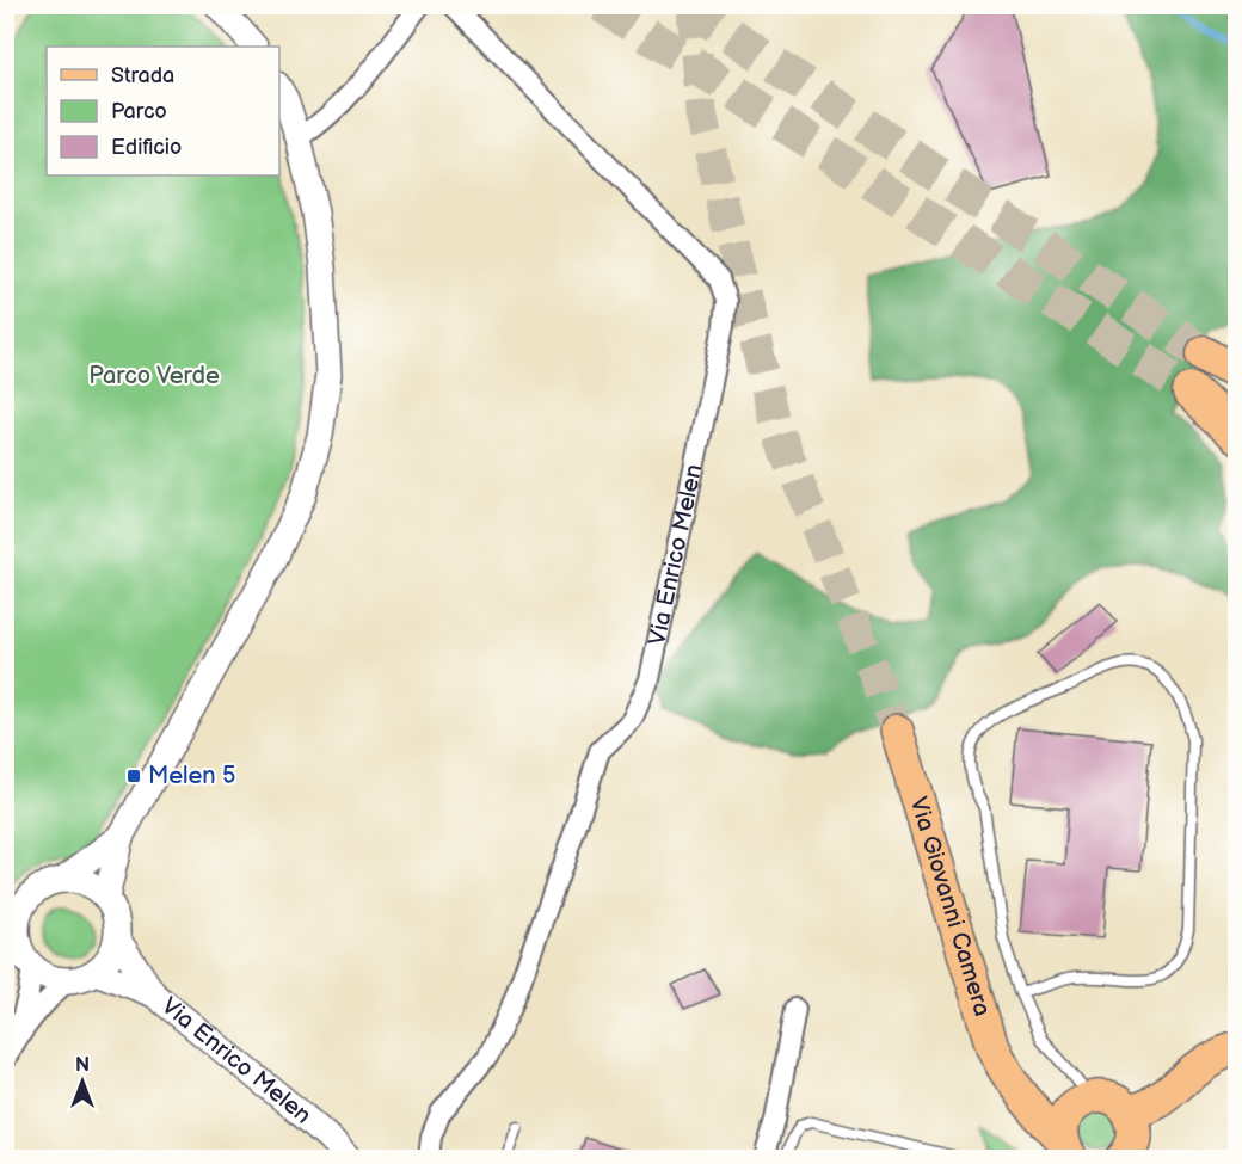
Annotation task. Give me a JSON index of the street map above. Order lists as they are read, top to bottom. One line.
{"streets":{"main road":["Via Giovanni Camera"],"street":["Via Enrico Melen"]},"parks":["Parco Verde"],"places":{"transit":["Melen 5"]},"legend":["Strada","Parco","Edificio"],"north":"top"}
